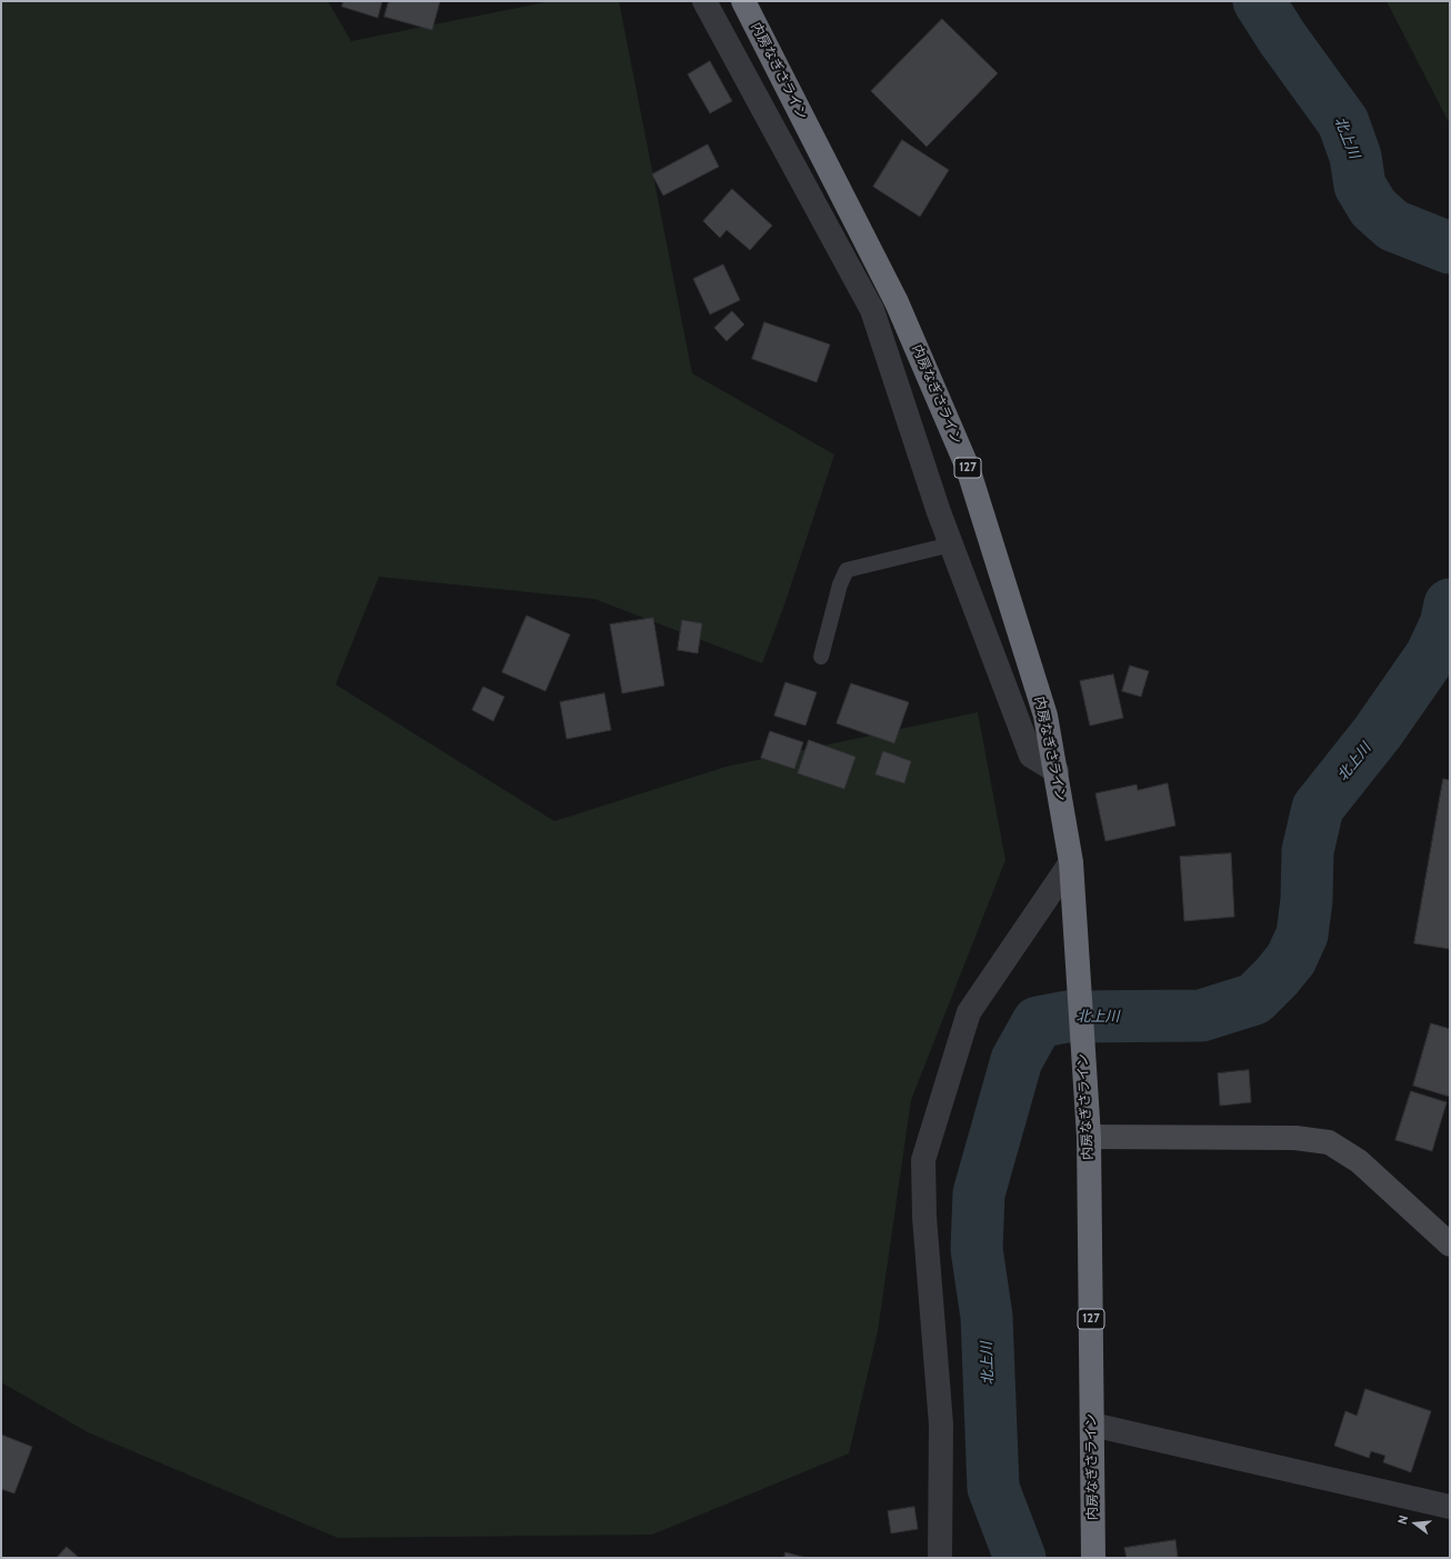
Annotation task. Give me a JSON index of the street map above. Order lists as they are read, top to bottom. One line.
{"streets":{"highway":["内房なぎさライン","127"]},"water":["北上川"],"north":"left"}
